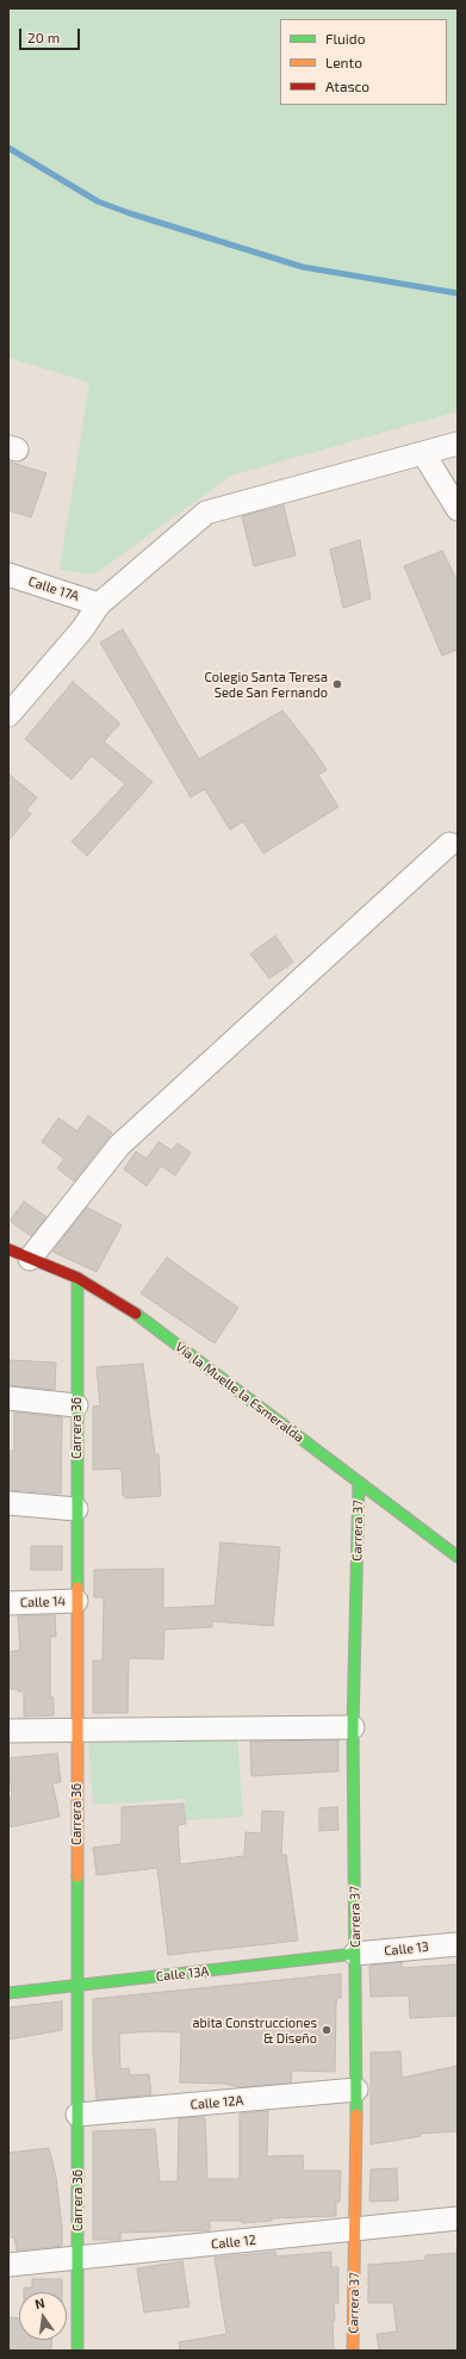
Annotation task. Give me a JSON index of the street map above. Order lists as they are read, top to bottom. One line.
{"streets":{"street":["Calle 17A","Vía la Muelle la Esmeralda","Carrera 36","Carrera 37","Calle 14","Calle 13","Calle 13A","Calle 12A","Calle 12"]},"crossings":[["Vía la Muelle la Esmeralda","Carrera 36"],["Vía la Muelle la Esmeralda","Carrera 37"],["Carrera 36","Calle 14"],["Carrera 36","Calle 13A"],["Carrera 36","Calle 12A"],["Carrera 36","Calle 12"],["Carrera 37","Calle 13"],["Carrera 37","Calle 13A"],["Carrera 37","Calle 12A"],["Carrera 37","Calle 12"],["Calle 13","Calle 13A"]],"places":["Colegio Santa Teresa Sede San Fernando","abita Construcciones & Diseño"],"legend":["Fluido","Lento","Atasco"],"scale_bar":"20 m","north":"top"}
